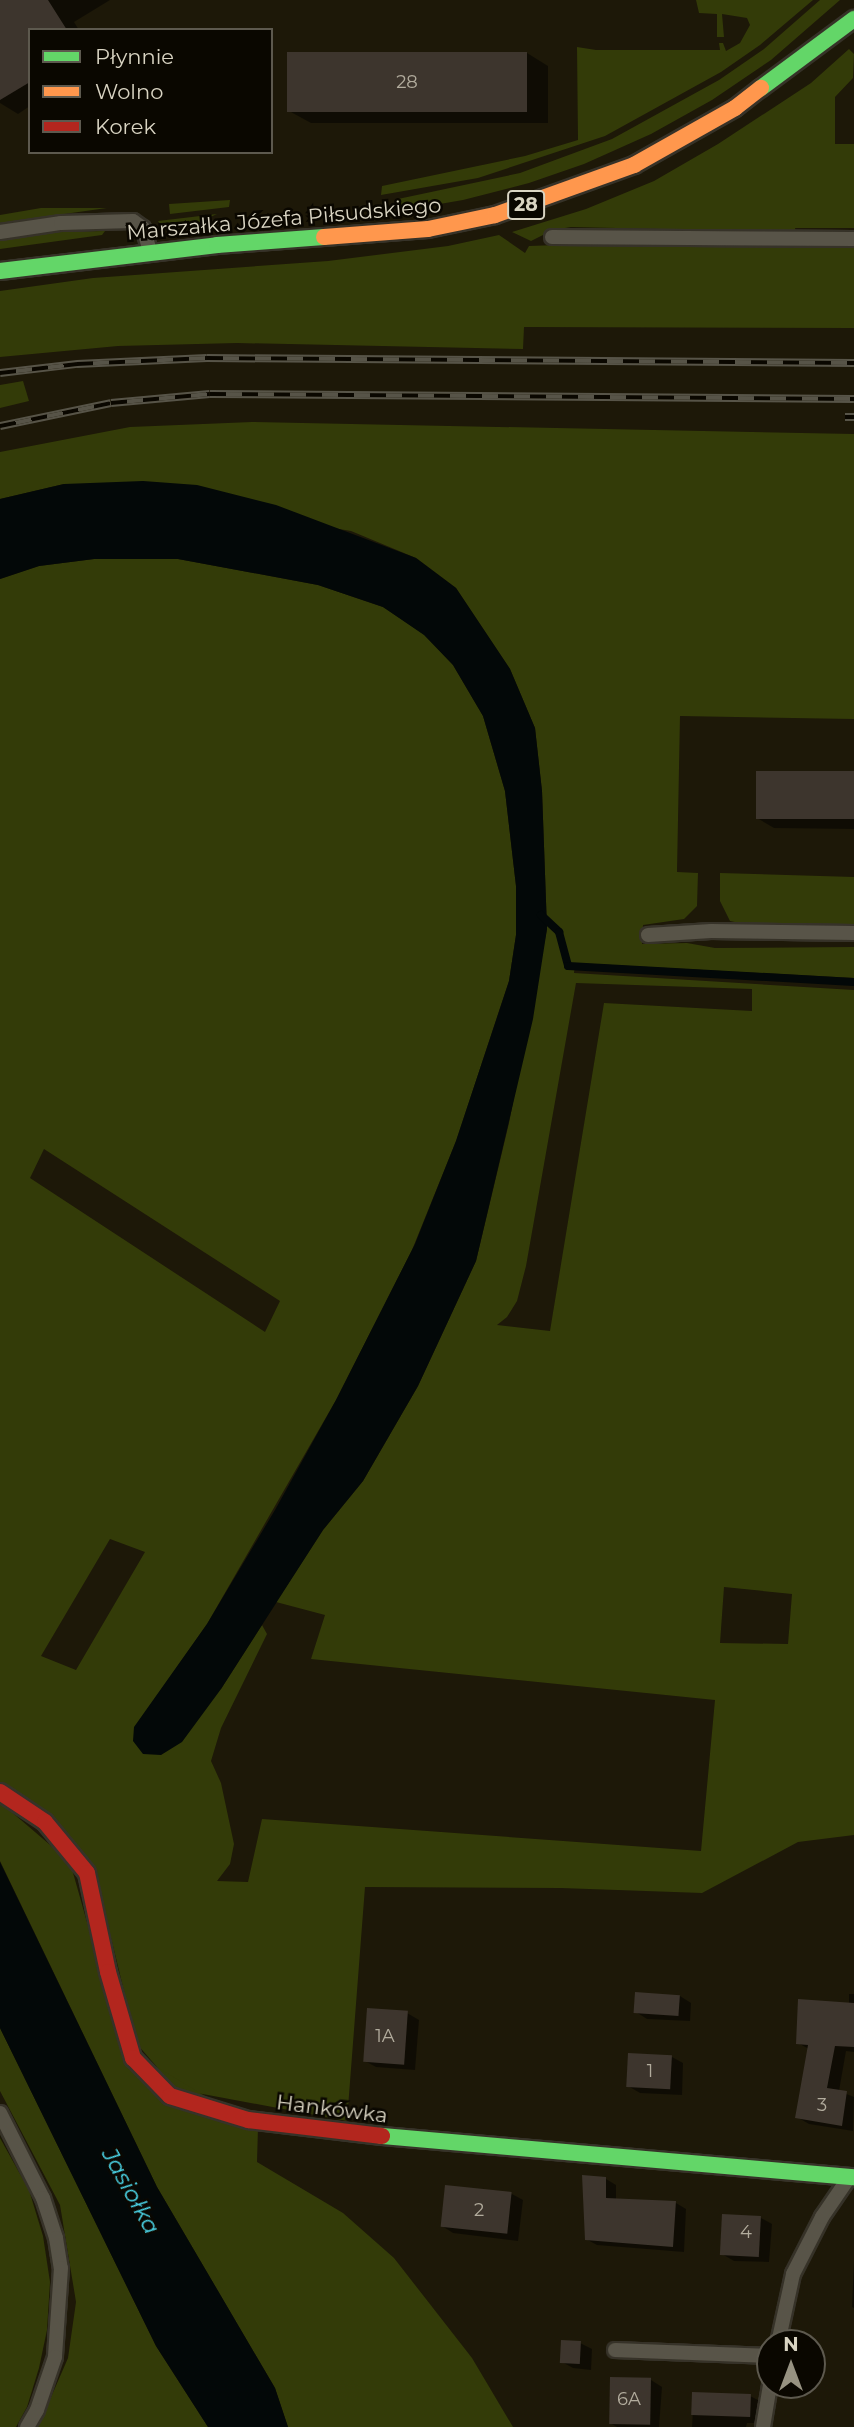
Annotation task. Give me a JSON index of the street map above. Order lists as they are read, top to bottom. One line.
{"streets":{"street":["28","Marszałka Józefa Piłsudskiego","Hankówka"]},"water":["Jasiołka"],"house_numbers":["28","1A","1","3","2","4","6A"],"legend":["Płynnie","Wolno","Korek"],"north":"top"}
